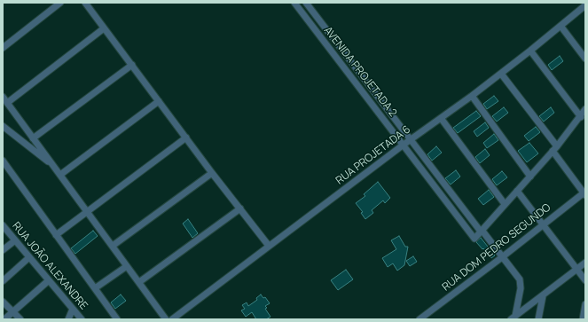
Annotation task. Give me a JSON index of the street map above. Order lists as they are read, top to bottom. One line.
{"streets":{"street":["AVENIDA PROJETADA 2","RUA PROJETADA 6","RUA DOM PEDRO SEGUNDO","RUA JOÃO ALEXANDRE"]},"crossings":[["AVENIDA PROJETADA 2","RUA PROJETADA 6"],["AVENIDA PROJETADA 2","RUA DOM PEDRO SEGUNDO"]]}
